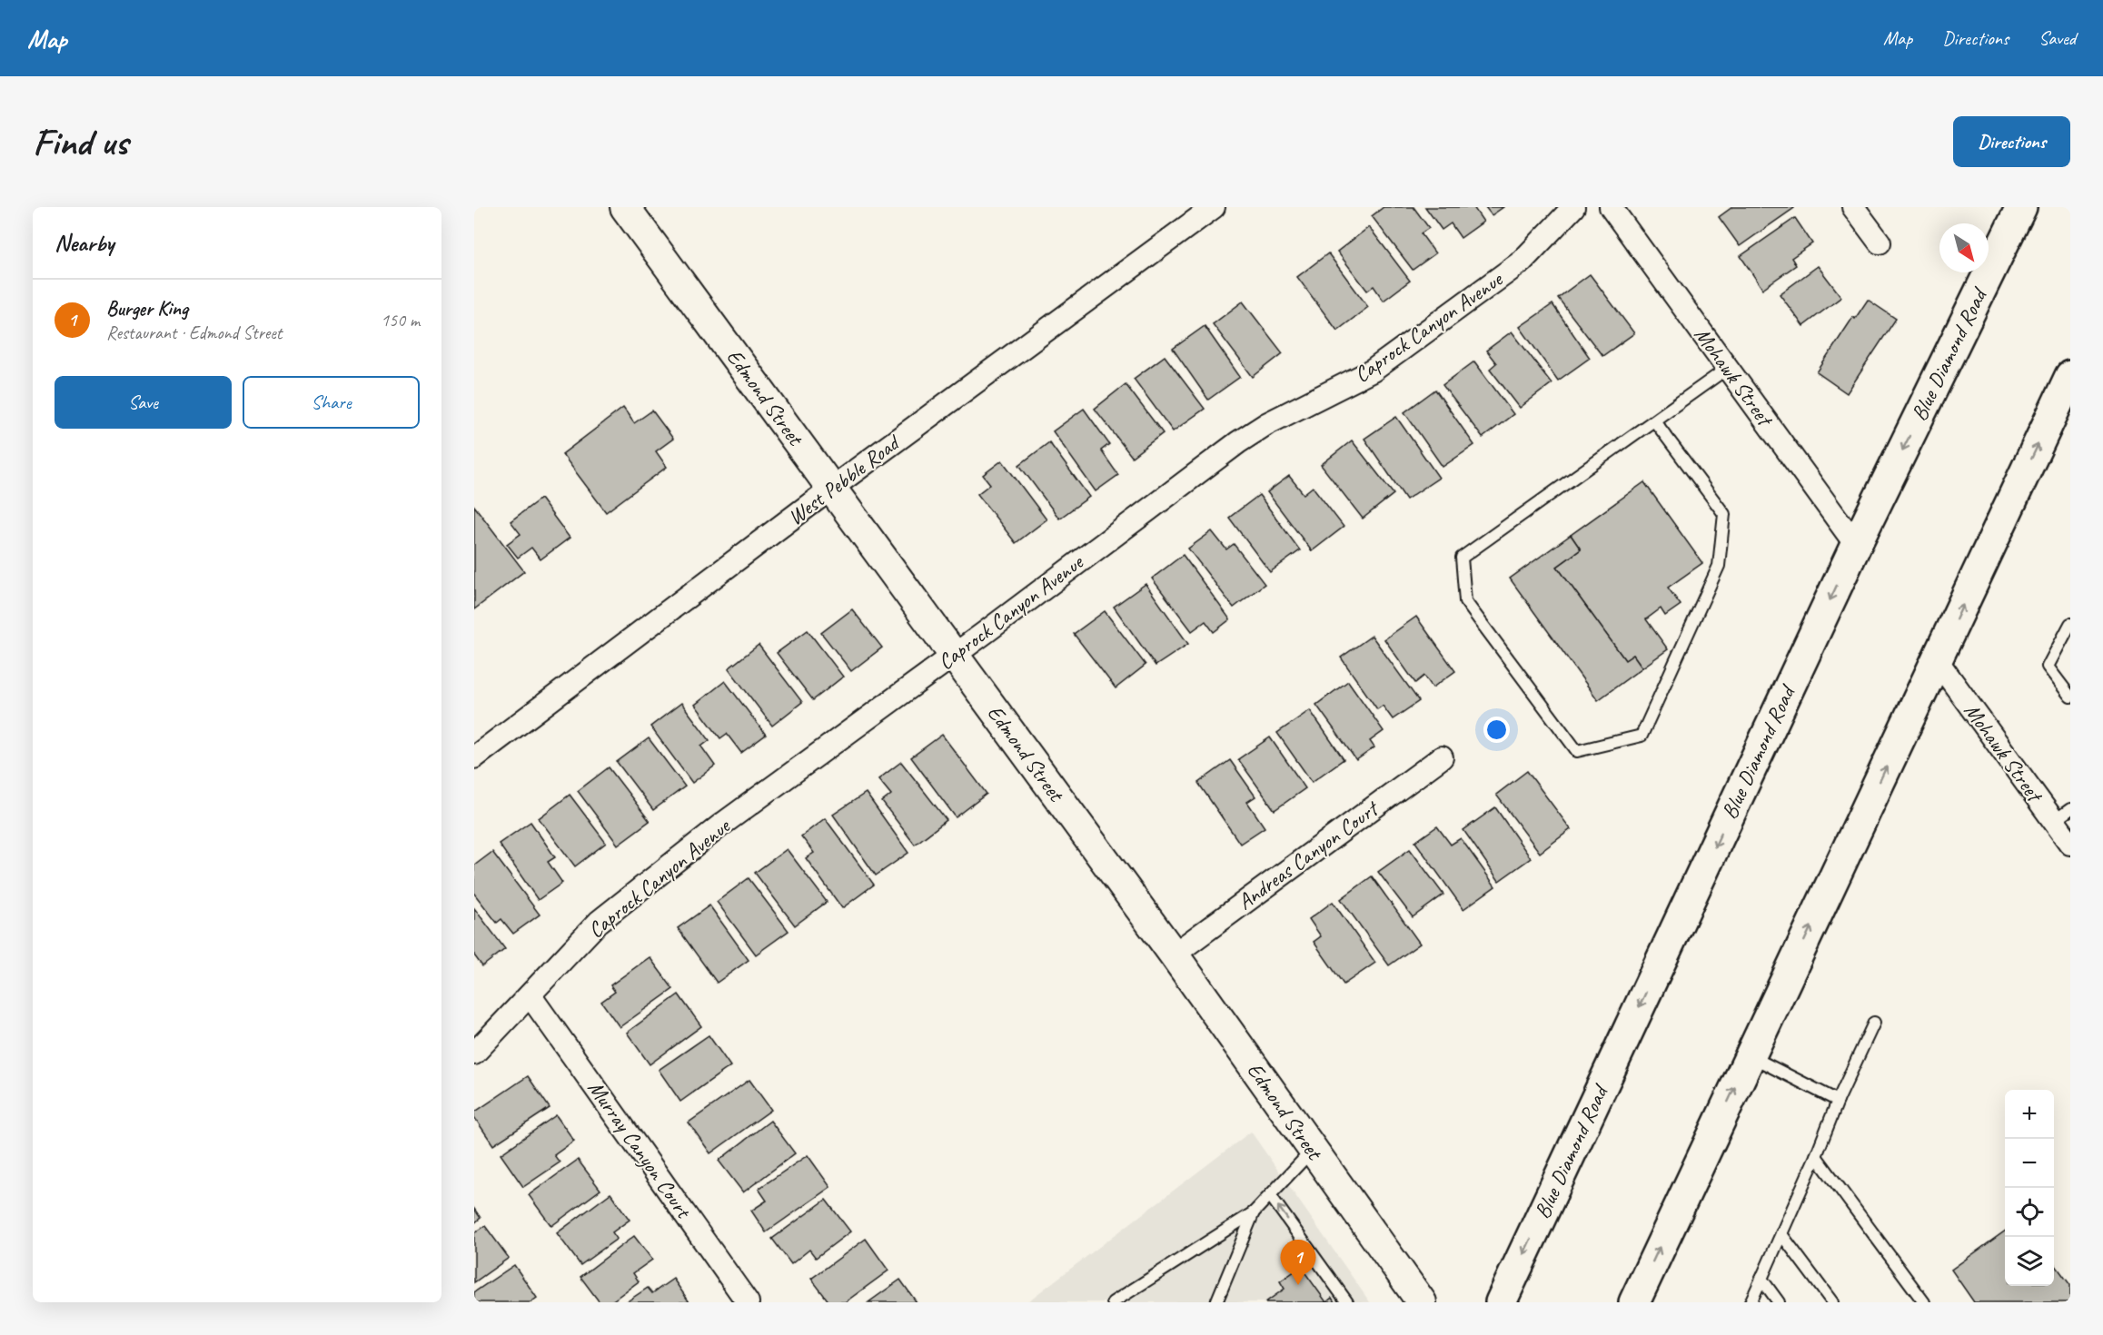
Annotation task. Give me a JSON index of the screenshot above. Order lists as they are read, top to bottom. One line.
{"streets":{"highway":["Blue Diamond Road"],"street":["Caprock Canyon Avenue","Mohawk Street","Edmond Street","West Pebble Road","Andreas Canyon Court","Murray Canyon Court"]},"crossings":[["Caprock Canyon Avenue","Edmond Street"],["Caprock Canyon Avenue","Murray Canyon Court"],["Blue Diamond Road","Mohawk Street"],["Edmond Street","West Pebble Road"],["Edmond Street","Andreas Canyon Court"]],"north":"bottom right","page":{"header":"Map","nav":["Map","Directions","Saved"],"buttons":["Directions",["Save","Share"]],"title":"Find us","heading":"Nearby","list":[{"mark":"1","name":"Burger King","note":"Restaurant · Edmond Street","value":"150 m"}],"map_buttons":["+","−"],"pins":"1"}}
